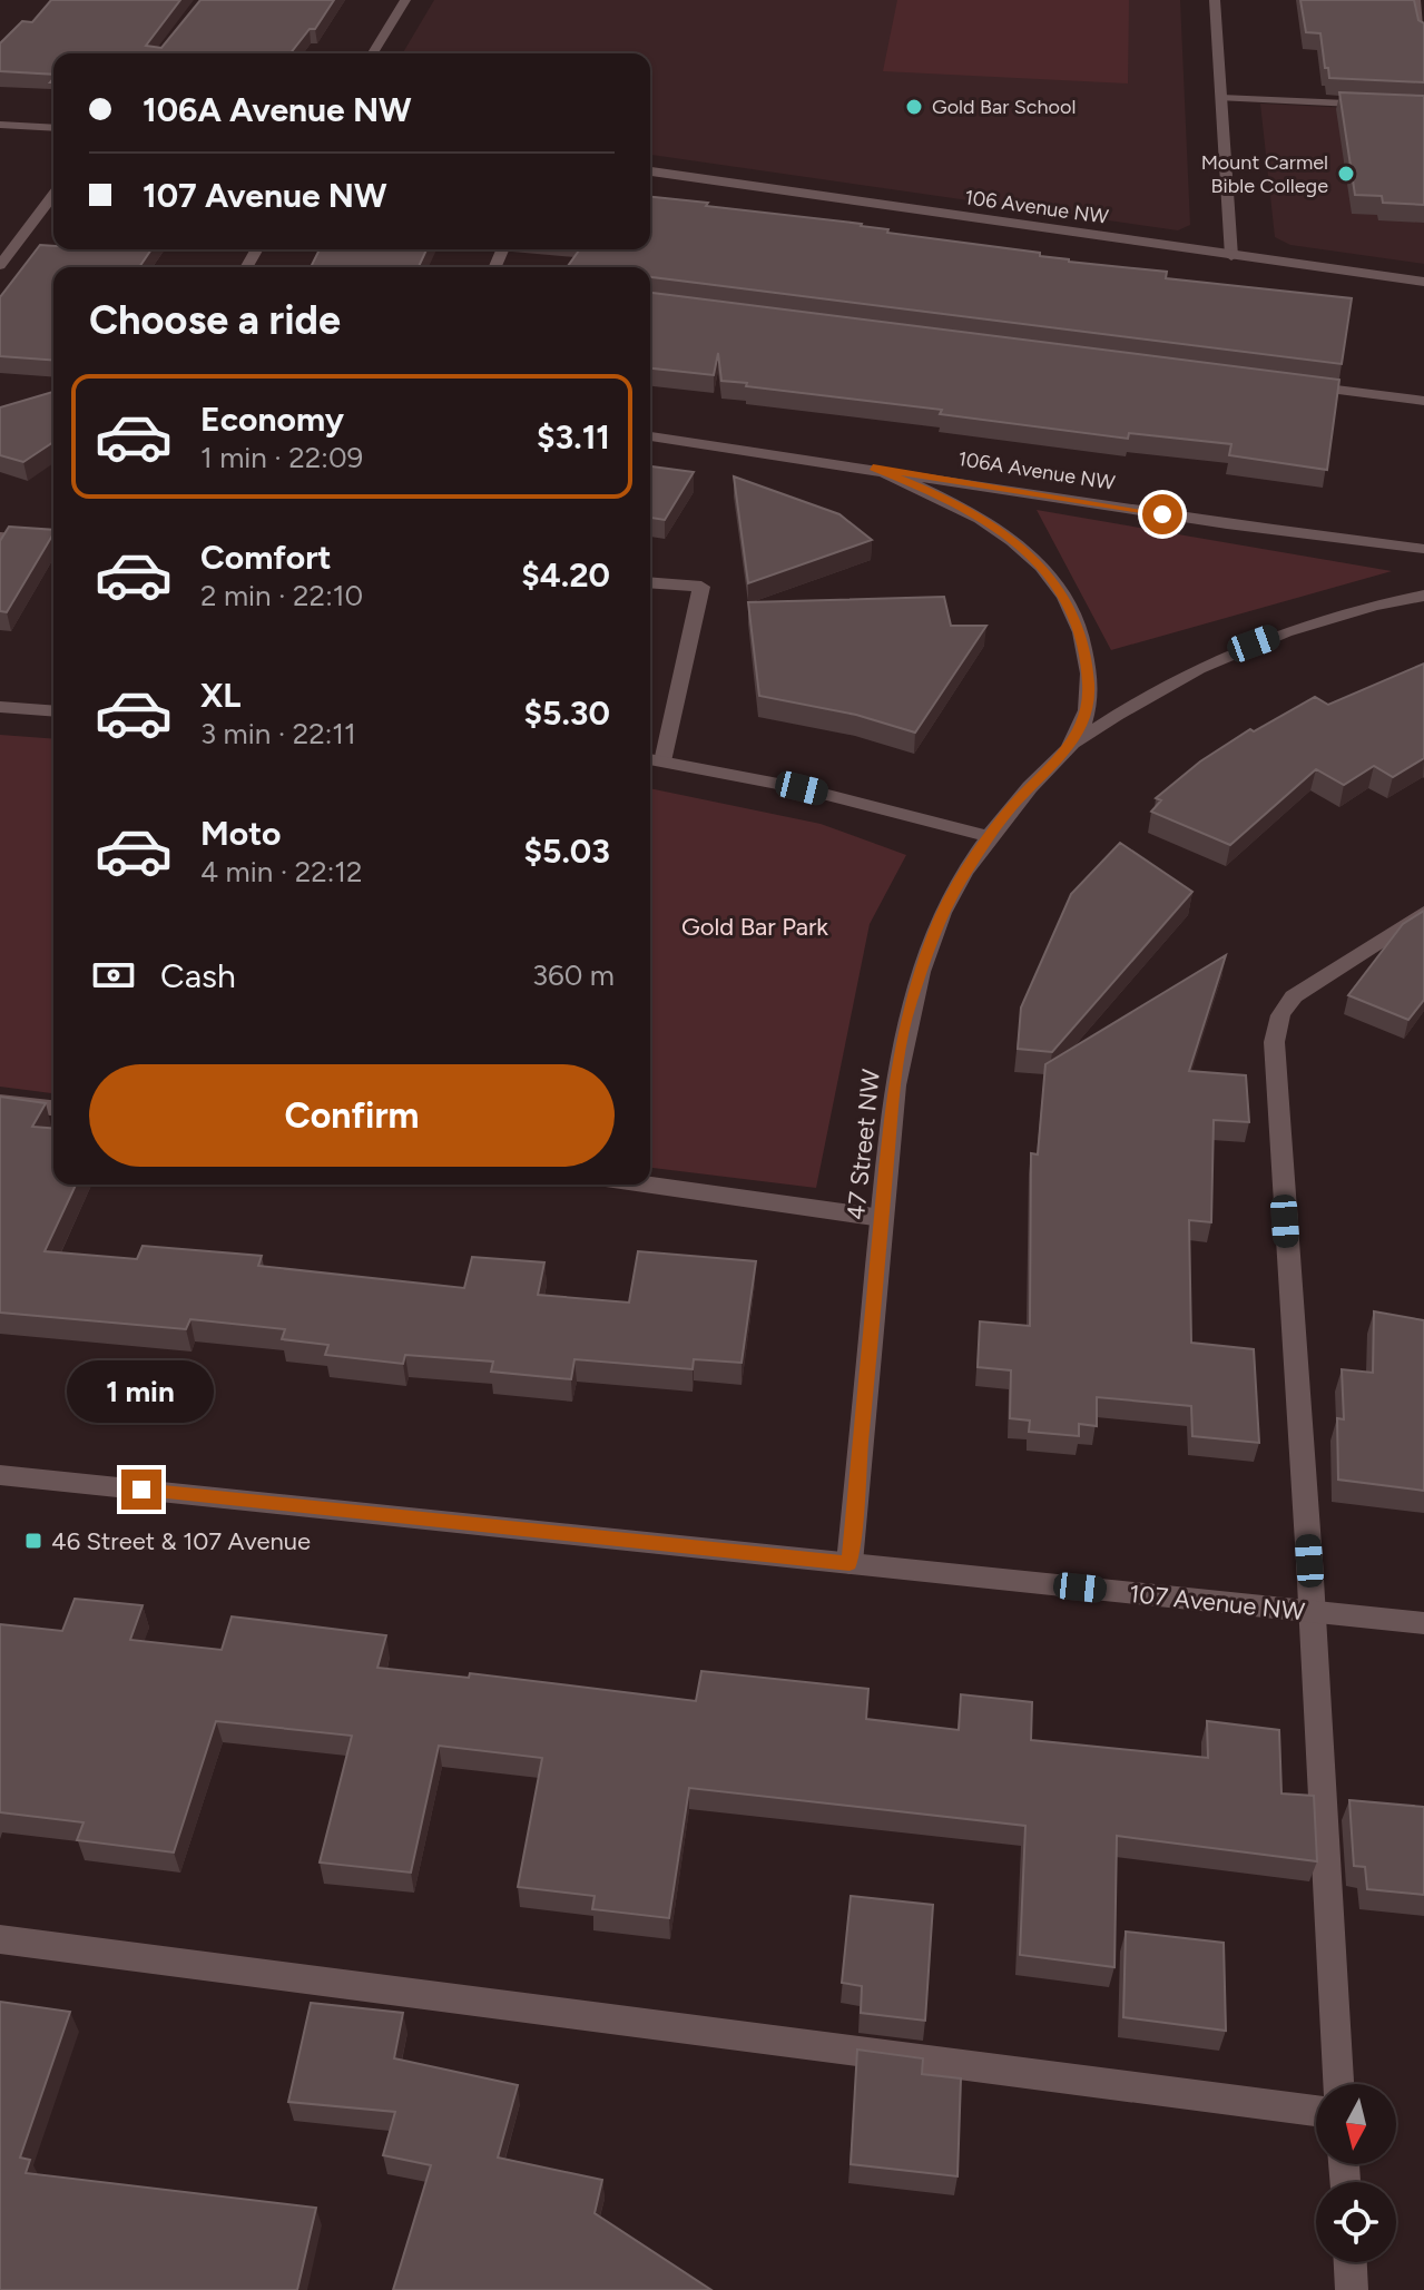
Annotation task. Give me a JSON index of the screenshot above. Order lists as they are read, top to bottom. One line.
{"streets":{"street":["106 Avenue NW","106A Avenue NW","47 Street NW","107 Avenue NW"]},"crossings":[["106A Avenue NW","47 Street NW"],["47 Street NW","107 Avenue NW"]],"parks":["Gold Bar Park"],"places":{"other":["Gold Bar School","Mount Carmel Bible College"],"transit":["46 Street & 107 Avenue"]},"north":"bottom","page":{"banner":["106A Avenue NW","107 Avenue NW"],"heading":"Choose a ride","list":[{"name":"Economy","note":"1 min · 22:09","value":"$3.11"},{"name":"Comfort","note":"2 min · 22:10","value":"$4.20"},{"name":"XL","note":"3 min · 22:11","value":"$5.30"},{"name":"Moto","note":"4 min · 22:12","value":"$5.03"}],"pay":["Cash","360 m"],"buttons":"Confirm","bubble":"1 min"}}
